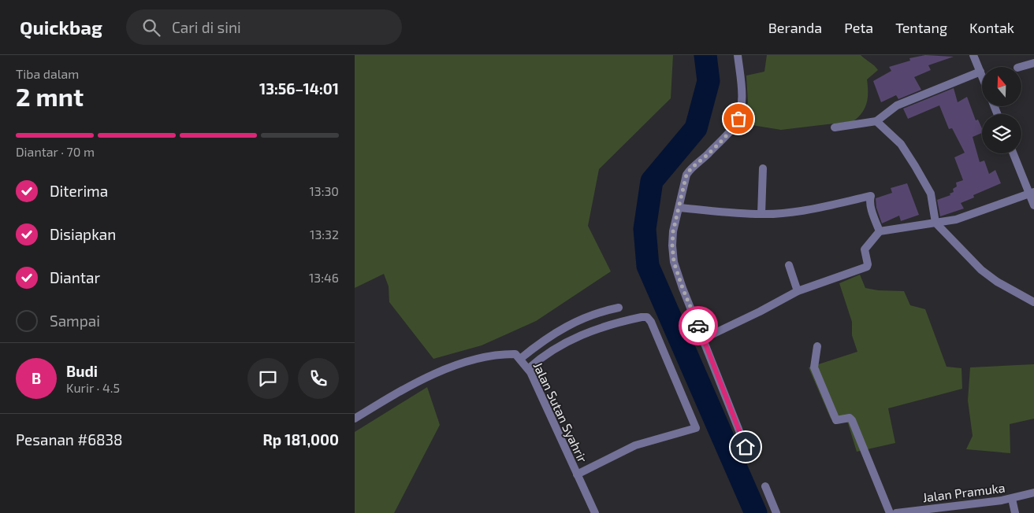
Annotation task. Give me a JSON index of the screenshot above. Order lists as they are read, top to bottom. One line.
{"streets":{"street":["Jalan Sutan Syahrir","Jalan Pramuka"]},"north":"top","page":{"header":"Quickbag","search":"Cari di sini","nav":["Beranda","Peta","Tentang","Kontak"],"heading":["2 mnt","Tiba dalam","13:56–14:01"],"panel":["Budi","Kurir · 4.5","Pesanan #6838","Rp 181,000"],"bar":"Diantar · 70 m","list":[["Diterima","13:30"],["Disiapkan","13:32"],["Diantar","13:46"],"Sampai"],"round":"B"}}
